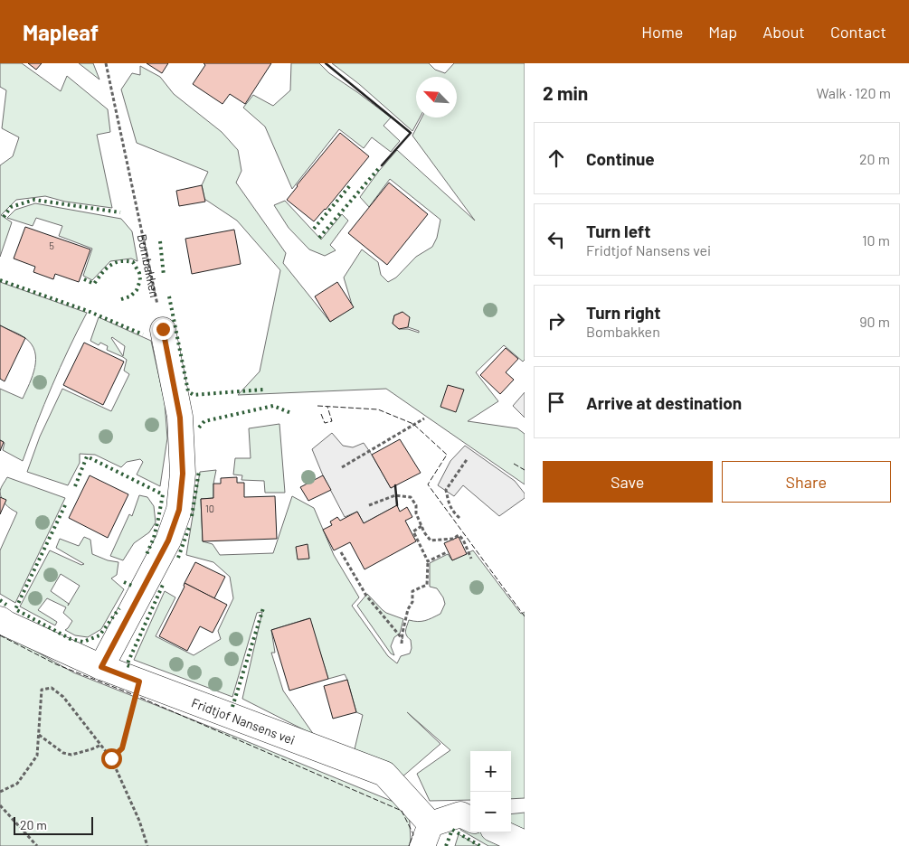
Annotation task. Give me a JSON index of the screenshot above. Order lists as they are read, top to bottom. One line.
{"streets":{"street":["Fridtjof Nansens vei"],"path":["Bombakken"]},"house_numbers":["5","10"],"scale_bar":"20 m","north":"top left","page":{"header":"Mapleaf","nav":["Home","Map","About","Contact"],"heading":["2 min","Walk · 120 m"],"list":[["Continue","20 m"],["Turn left","Fridtjof Nansens vei","10 m"],["Turn right","Bombakken","90 m"],"Arrive at destination"],"buttons":["Save","Share"],"map_buttons":["+","−"],"scale":"20 m"}}
